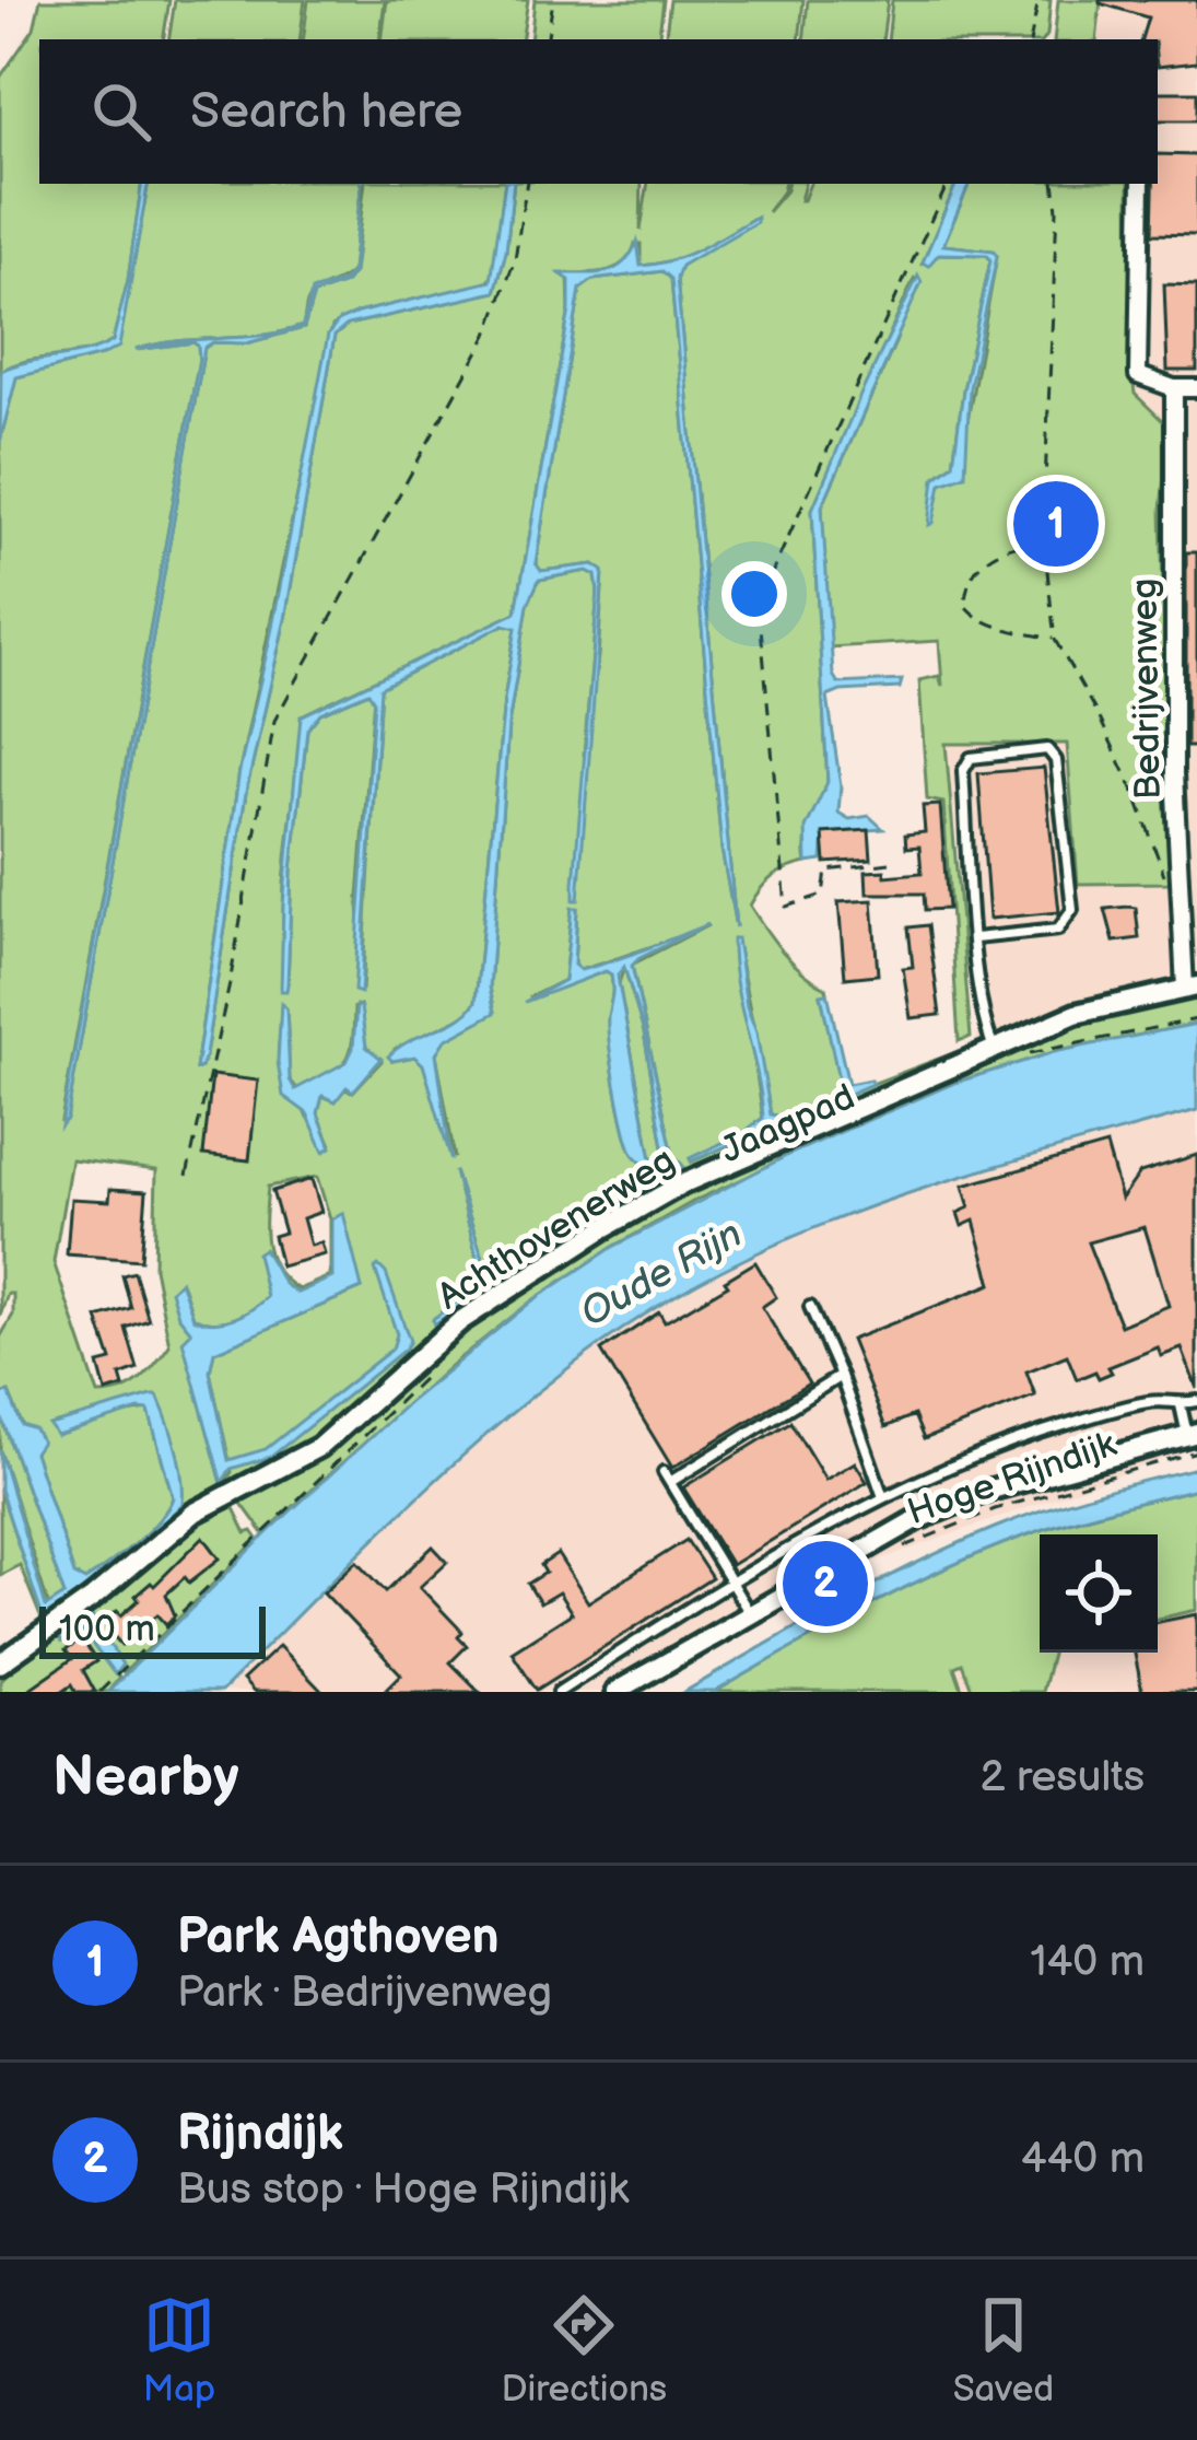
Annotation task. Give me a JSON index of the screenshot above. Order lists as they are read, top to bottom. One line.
{"streets":{"street":["Bedrijvenweg","Achthovenerweg","Hoge Rijndijk"]},"crossings":[["Bedrijvenweg","Achthovenerweg"]],"water":["Oude Rijn"],"scale_bar":"100 m","page":{"search":"Search here","pins":["1","2"],"scale":"100 m","heading":["Nearby","2 results"],"list":[{"mark":"1","name":"Park Agthoven","note":"Park · Bedrijvenweg","value":"140 m"},{"mark":"2","name":"Rijndijk","note":"Bus stop · Hoge Rijndijk","value":"440 m"}],"nav":["Map","Directions","Saved"]}}
